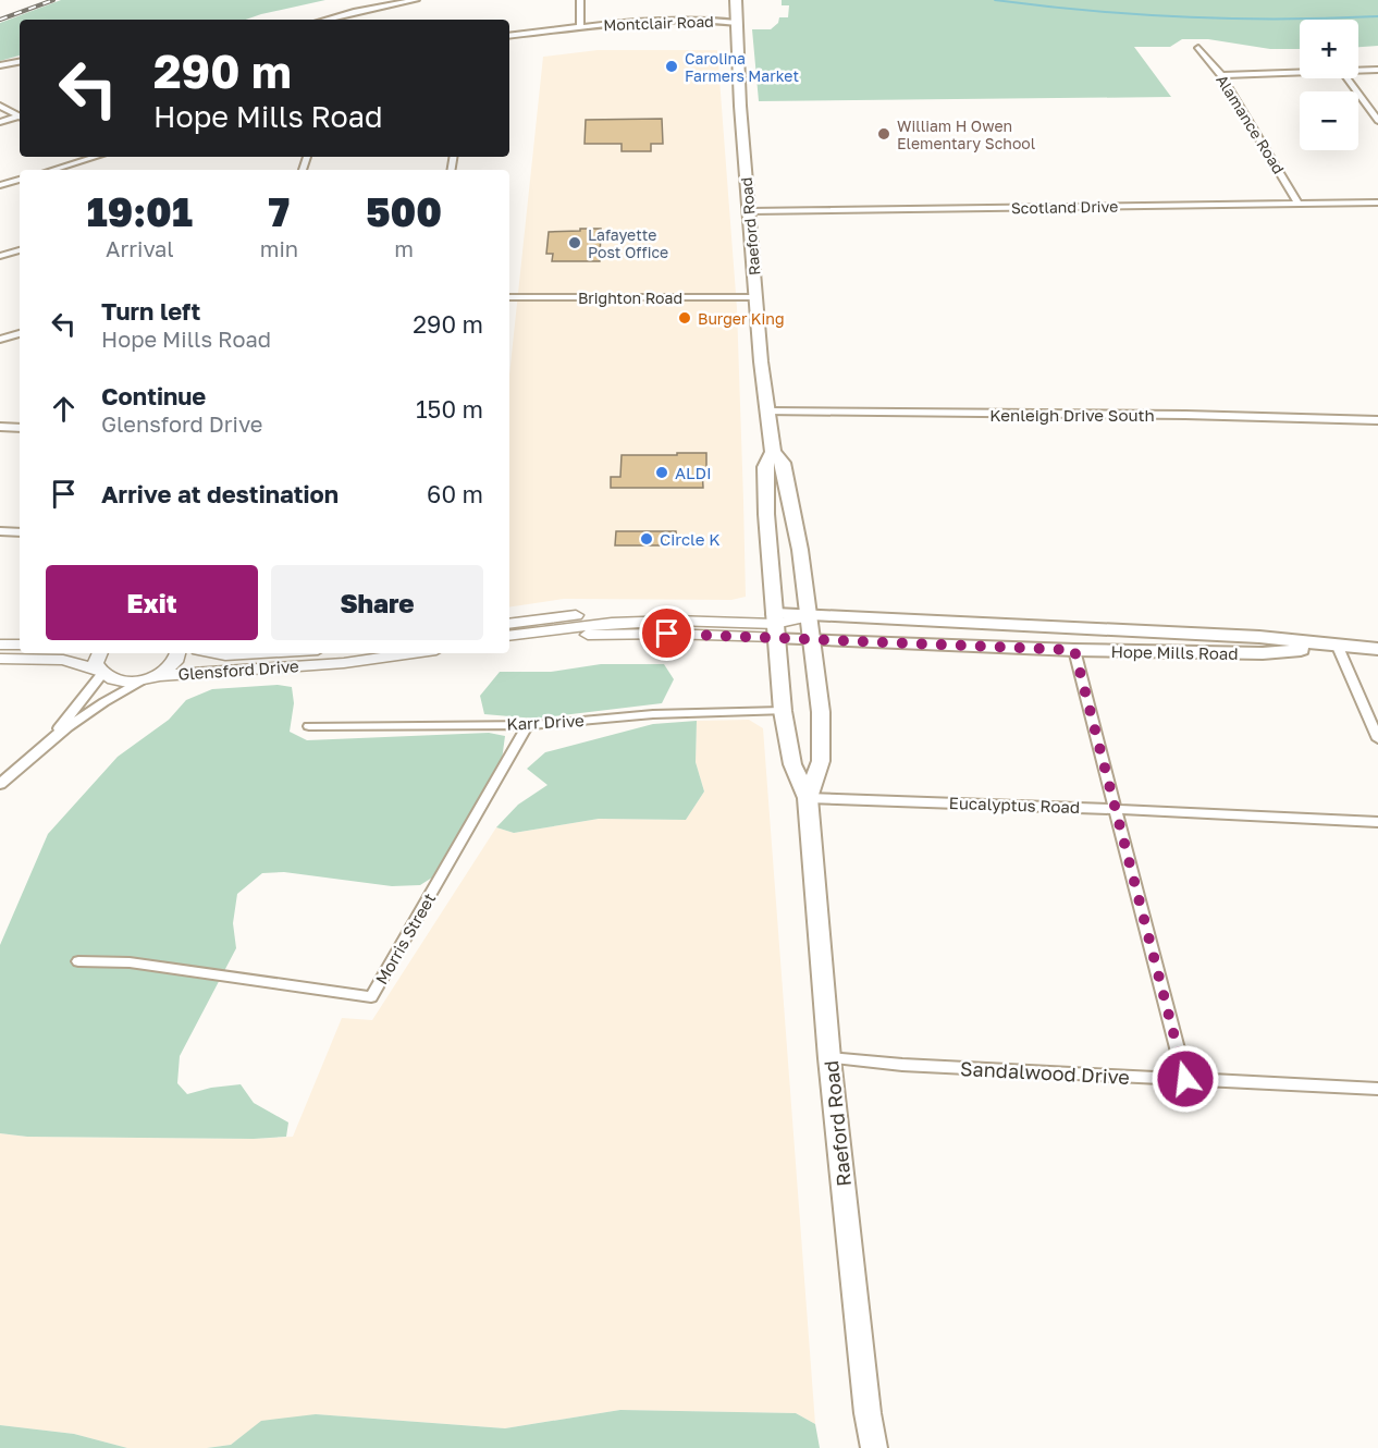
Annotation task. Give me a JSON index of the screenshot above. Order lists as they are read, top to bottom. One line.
{"streets":{"main road":["Raeford Road","Hope Mills Road","Glensford Drive"],"street":["Montclair Road","Alamance Road","Scotland Drive","Brighton Road","Kenleigh Drive South","Karr Drive","Eucalyptus Road","Morris Street","Sandalwood Drive"]},"crossings":[["Montclair Road","Raeford Road"],["Alamance Road","Scotland Drive"],["Scotland Drive","Raeford Road"],["Raeford Road","Brighton Road"],["Raeford Road","Kenleigh Drive South"],["Raeford Road","Hope Mills Road"],["Raeford Road","Karr Drive"],["Raeford Road","Eucalyptus Road"],["Raeford Road","Sandalwood Drive"],["Karr Drive","Morris Street"]],"places":["Carolina Farmers Market","William H Owen Elementary School","Lafayette Post Office","Burger King","ALDI","Circle K"],"page":{"map_buttons":["+","−"],"turn":["290 m","Hope Mills Road"],"eta":["19:01","Arrival","7","min","500","m"],"list":[{"name":"Turn left","note":"Hope Mills Road","value":"290 m"},{"name":"Continue","note":"Glensford Drive","value":"150 m"},{"name":"Arrive at destination","value":"60 m"}],"buttons":["Exit","Share"]}}
